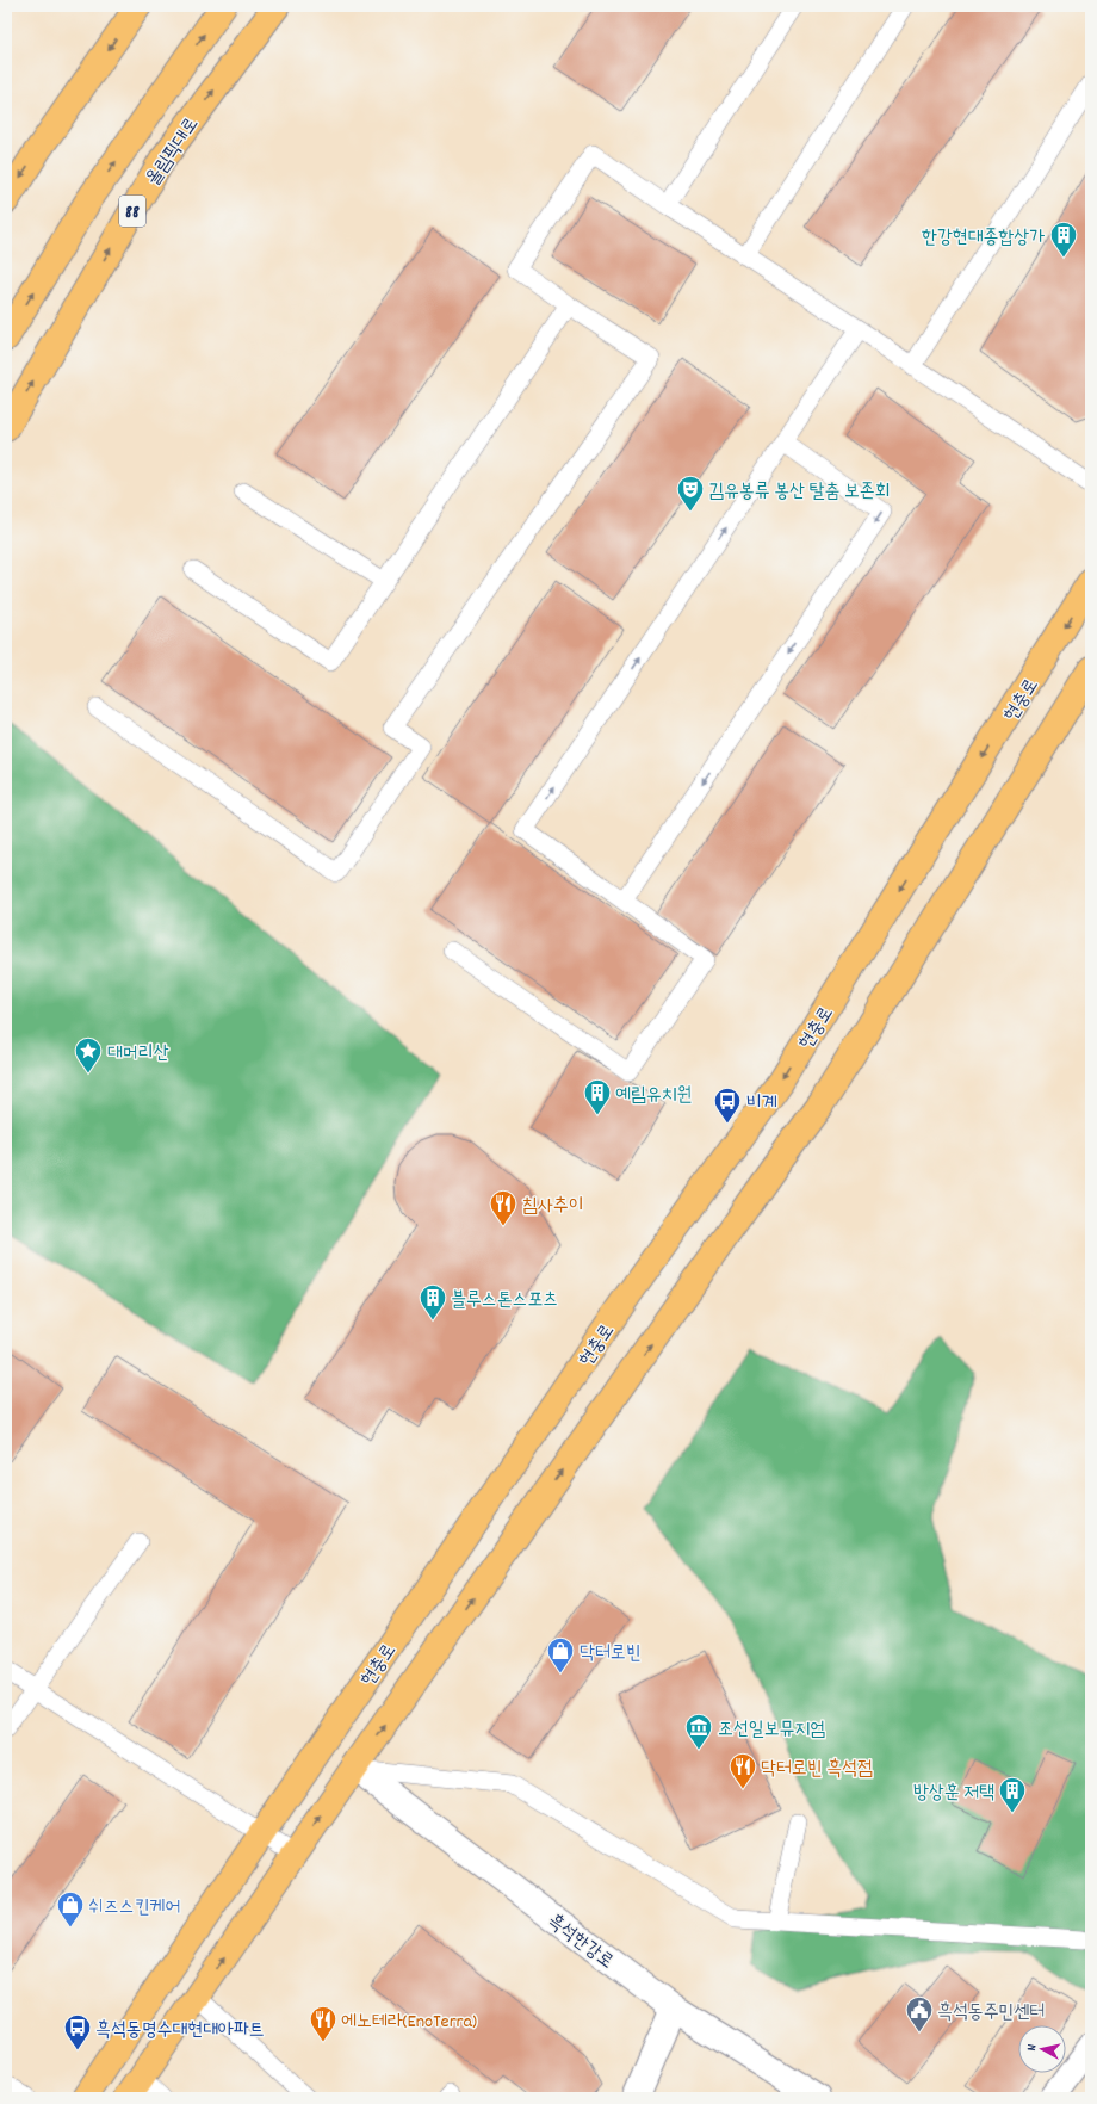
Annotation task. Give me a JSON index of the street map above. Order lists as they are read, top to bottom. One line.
{"streets":{"main road":["올림픽대로","88","현충로"],"street":["흑석한강로"]},"one_way":["올림픽대로"],"places":{"building":["한강현대종합상가","예림유치원","블루스톤스포츠","방상훈 저택"],"theatre":["김유봉류 봉산 탈춤 보존회"],"place":["대머리산"],"bus stop":["비계","흑석동명수대현대아파트"],"restaurant":["침사추이","닥터로빈 흑석점","에노테라(EnoTerra)"],"shop":["닥터로빈","쉬즈스킨케어"],"museum":["조선일보뮤지엄"],"public building":["흑석동주민센터"]},"north":"left"}
